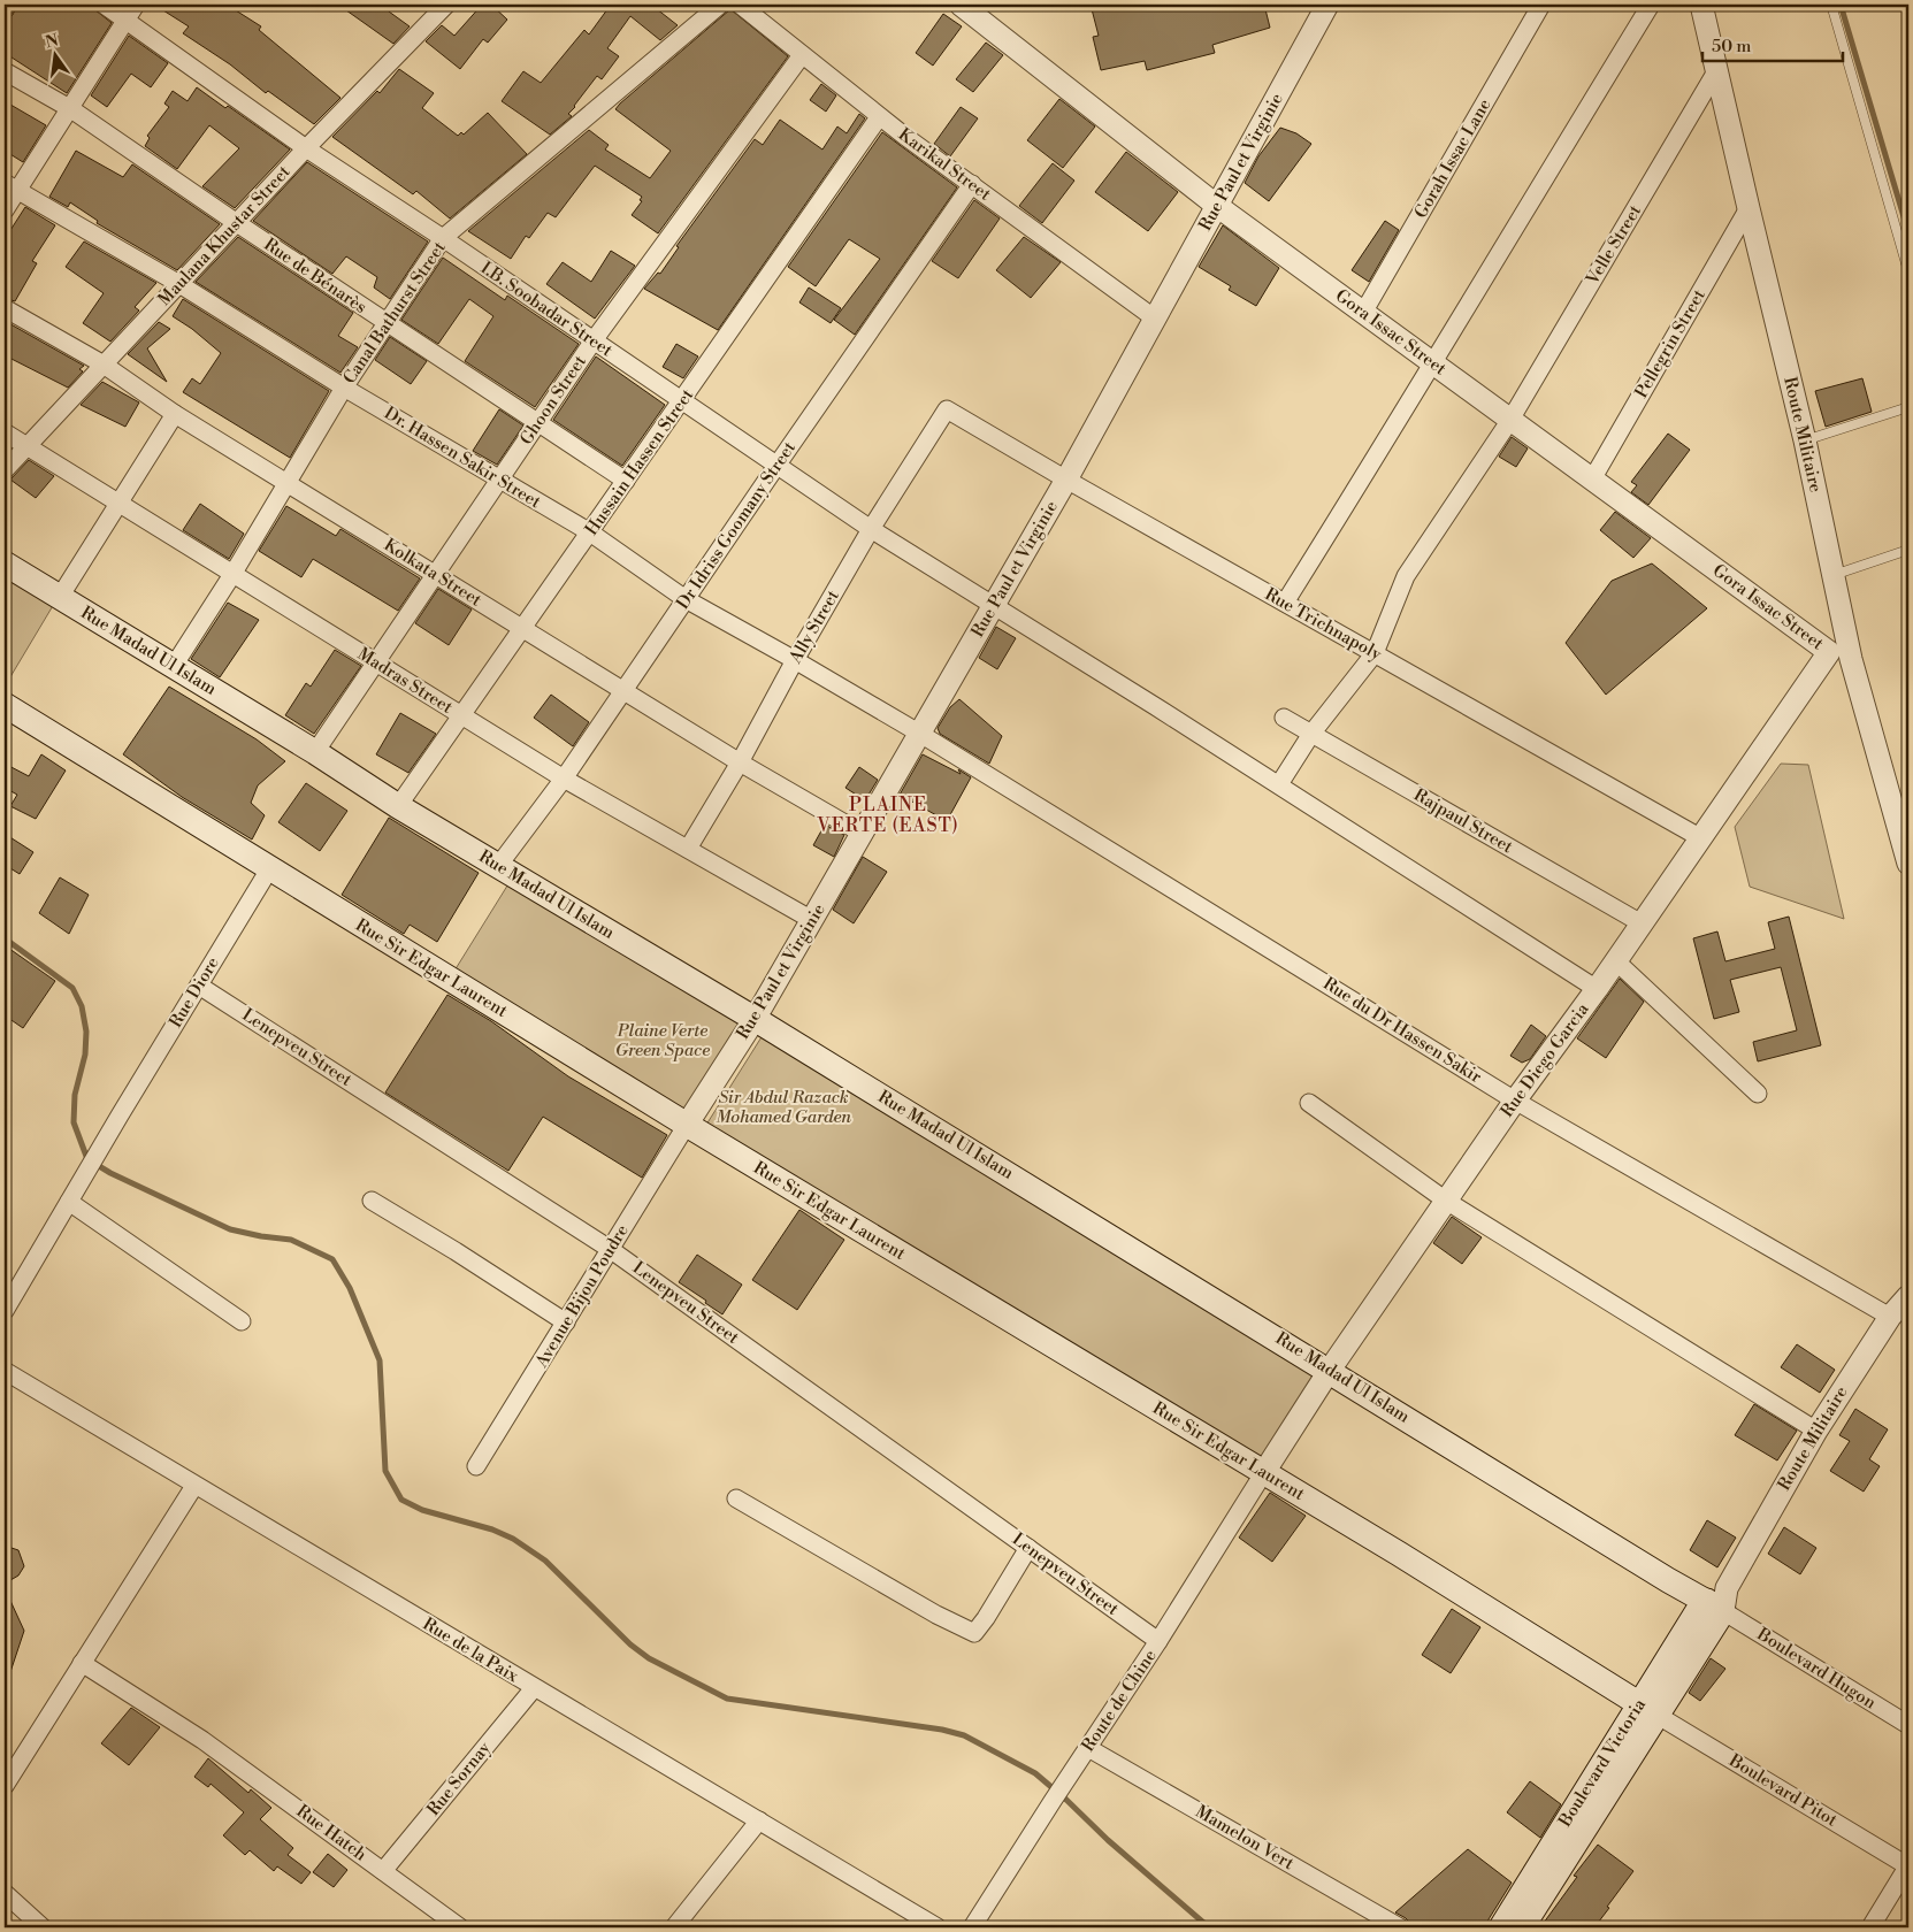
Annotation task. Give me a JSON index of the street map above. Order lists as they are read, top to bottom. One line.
{"streets":{"main road":["Rue Madad Ul Islam","Rue Sir Edgar Laurent","Boulevard Victoria"],"street":["Gorah Issac Lane","Rue Paul et Virginie","Karikal Street","Maulana Khustar Street","Velle Street","Rue de Bénarès","I.B. Soobadar Street","Canal Bathurst Street","Gora Issac Street","Pellegrin Street","Ghoon Street","Route Militaire","Dr. Hassen Sakir Street","Hussain Hassen Street","Dr Idriss Goomany Street","Kolkata Street","Rue Trichnapoly","Ally Street","Madras Street","Rajpaul Street","Rue Diore","Rue du Dr Hassen Sakir","Lenepveu Street","Rue Diego Garcia","Avenue Bijou Poudre","Rue de la Paix","Boulevard Hugon","Route de Chine","Rue Sornay","Boulevard Pitot","Rue Hatch","Mamelon Vert"]},"crossings":[["Gorah Issac Lane","Gora Issac Street"],["Rue Paul et Virginie","Karikal Street"],["Rue Paul et Virginie","I.B. Soobadar Street"],["Rue Paul et Virginie","Gora Issac Street"],["Rue Paul et Virginie","Dr. Hassen Sakir Street"],["Rue Paul et Virginie","Kolkata Street"],["Rue Paul et Virginie","Rue Trichnapoly"],["Rue Paul et Virginie","Rue Madad Ul Islam"],["Rue Paul et Virginie","Madras Street"],["Rue Paul et Virginie","Rue Sir Edgar Laurent"],["Rue Paul et Virginie","Rue du Dr Hassen Sakir"],["Rue Paul et Virginie","Avenue Bijou Poudre"],["Karikal Street","Ghoon Street"],["Karikal Street","Hussain Hassen Street"],["Karikal Street","Dr Idriss Goomany Street"],["Maulana Khustar Street","Rue de Bénarès"],["Maulana Khustar Street","I.B. Soobadar Street"],["Maulana Khustar Street","Dr. Hassen Sakir Street"],["Maulana Khustar Street","Kolkata Street"],["Maulana Khustar Street","Madras Street"],["Velle Street","I.B. Soobadar Street"],["Velle Street","Gora Issac Street"],["Velle Street","Route Militaire"],["Velle Street","Rue Trichnapoly"],["Velle Street","Rajpaul Street"],["Rue de Bénarès","Canal Bathurst Street"],["Rue de Bénarès","Ghoon Street"],["Rue de Bénarès","Hussain Hassen Street"],["I.B. Soobadar Street","Canal Bathurst Street"],["I.B. Soobadar Street","Ghoon Street"],["I.B. Soobadar Street","Hussain Hassen Street"],["I.B. Soobadar Street","Dr Idriss Goomany Street"],["I.B. Soobadar Street","Ally Street"],["I.B. Soobadar Street","Rue Diego Garcia"],["Canal Bathurst Street","Dr. Hassen Sakir Street"],["Canal Bathurst Street","Kolkata Street"],["Canal Bathurst Street","Rue Madad Ul Islam"],["Canal Bathurst Street","Madras Street"],["Gora Issac Street","Pellegrin Street"],["Gora Issac Street","Rue Diego Garcia"],["Pellegrin Street","Route Militaire"],["Ghoon Street","Dr. Hassen Sakir Street"],["Ghoon Street","Kolkata Street"],["Ghoon Street","Rue Madad Ul Islam"],["Ghoon Street","Madras Street"],["Route Militaire","Rue Madad Ul Islam"],["Route Militaire","Rue du Dr Hassen Sakir"],["Route Militaire","Boulevard Hugon"],["Route Militaire","Boulevard Victoria"],["Dr. Hassen Sakir Street","Hussain Hassen Street"],["Dr. Hassen Sakir Street","Dr Idriss Goomany Street"],["Dr. Hassen Sakir Street","Ally Street"],["Dr. Hassen Sakir Street","Rue du Dr Hassen Sakir"],["Hussain Hassen Street","Kolkata Street"],["Hussain Hassen Street","Rue Madad Ul Islam"],["Hussain Hassen Street","Madras Street"],["Dr Idriss Goomany Street","Kolkata Street"],["Dr Idriss Goomany Street","Rue Madad Ul Islam"],["Dr Idriss Goomany Street","Madras Street"],["Kolkata Street","Ally Street"],["Rue Trichnapoly","Ally Street"],["Rue Trichnapoly","Rue Diego Garcia"],["Ally Street","Madras Street"],["Rue Madad Ul Islam","Rue Diego Garcia"],["Rue Madad Ul Islam","Boulevard Hugon"],["Rue Madad Ul Islam","Boulevard Victoria"],["Rajpaul Street","Rue Diego Garcia"],["Rue Sir Edgar Laurent","Rue Diore"],["Rue Sir Edgar Laurent","Rue Diego Garcia"],["Rue Sir Edgar Laurent","Avenue Bijou Poudre"],["Rue Sir Edgar Laurent","Route de Chine"],["Rue Sir Edgar Laurent","Boulevard Victoria"],["Rue Sir Edgar Laurent","Boulevard Pitot"],["Rue Diore","Lenepveu Street"],["Rue du Dr Hassen Sakir","Rue Diego Garcia"],["Lenepveu Street","Avenue Bijou Poudre"],["Lenepveu Street","Route de Chine"],["Rue Diego Garcia","Route de Chine"],["Rue de la Paix","Rue Sornay"],["Boulevard Hugon","Boulevard Victoria"],["Route de Chine","Mamelon Vert"],["Boulevard Victoria","Boulevard Pitot"],["Rue Sornay","Rue Hatch"]],"districts":["PLAINE VERTE (EAST)"],"parks":["Plaine Verte Green Space","Sir Abdul Razack Mohamed Garden"],"scale_bar":"50 m","north":"top"}
